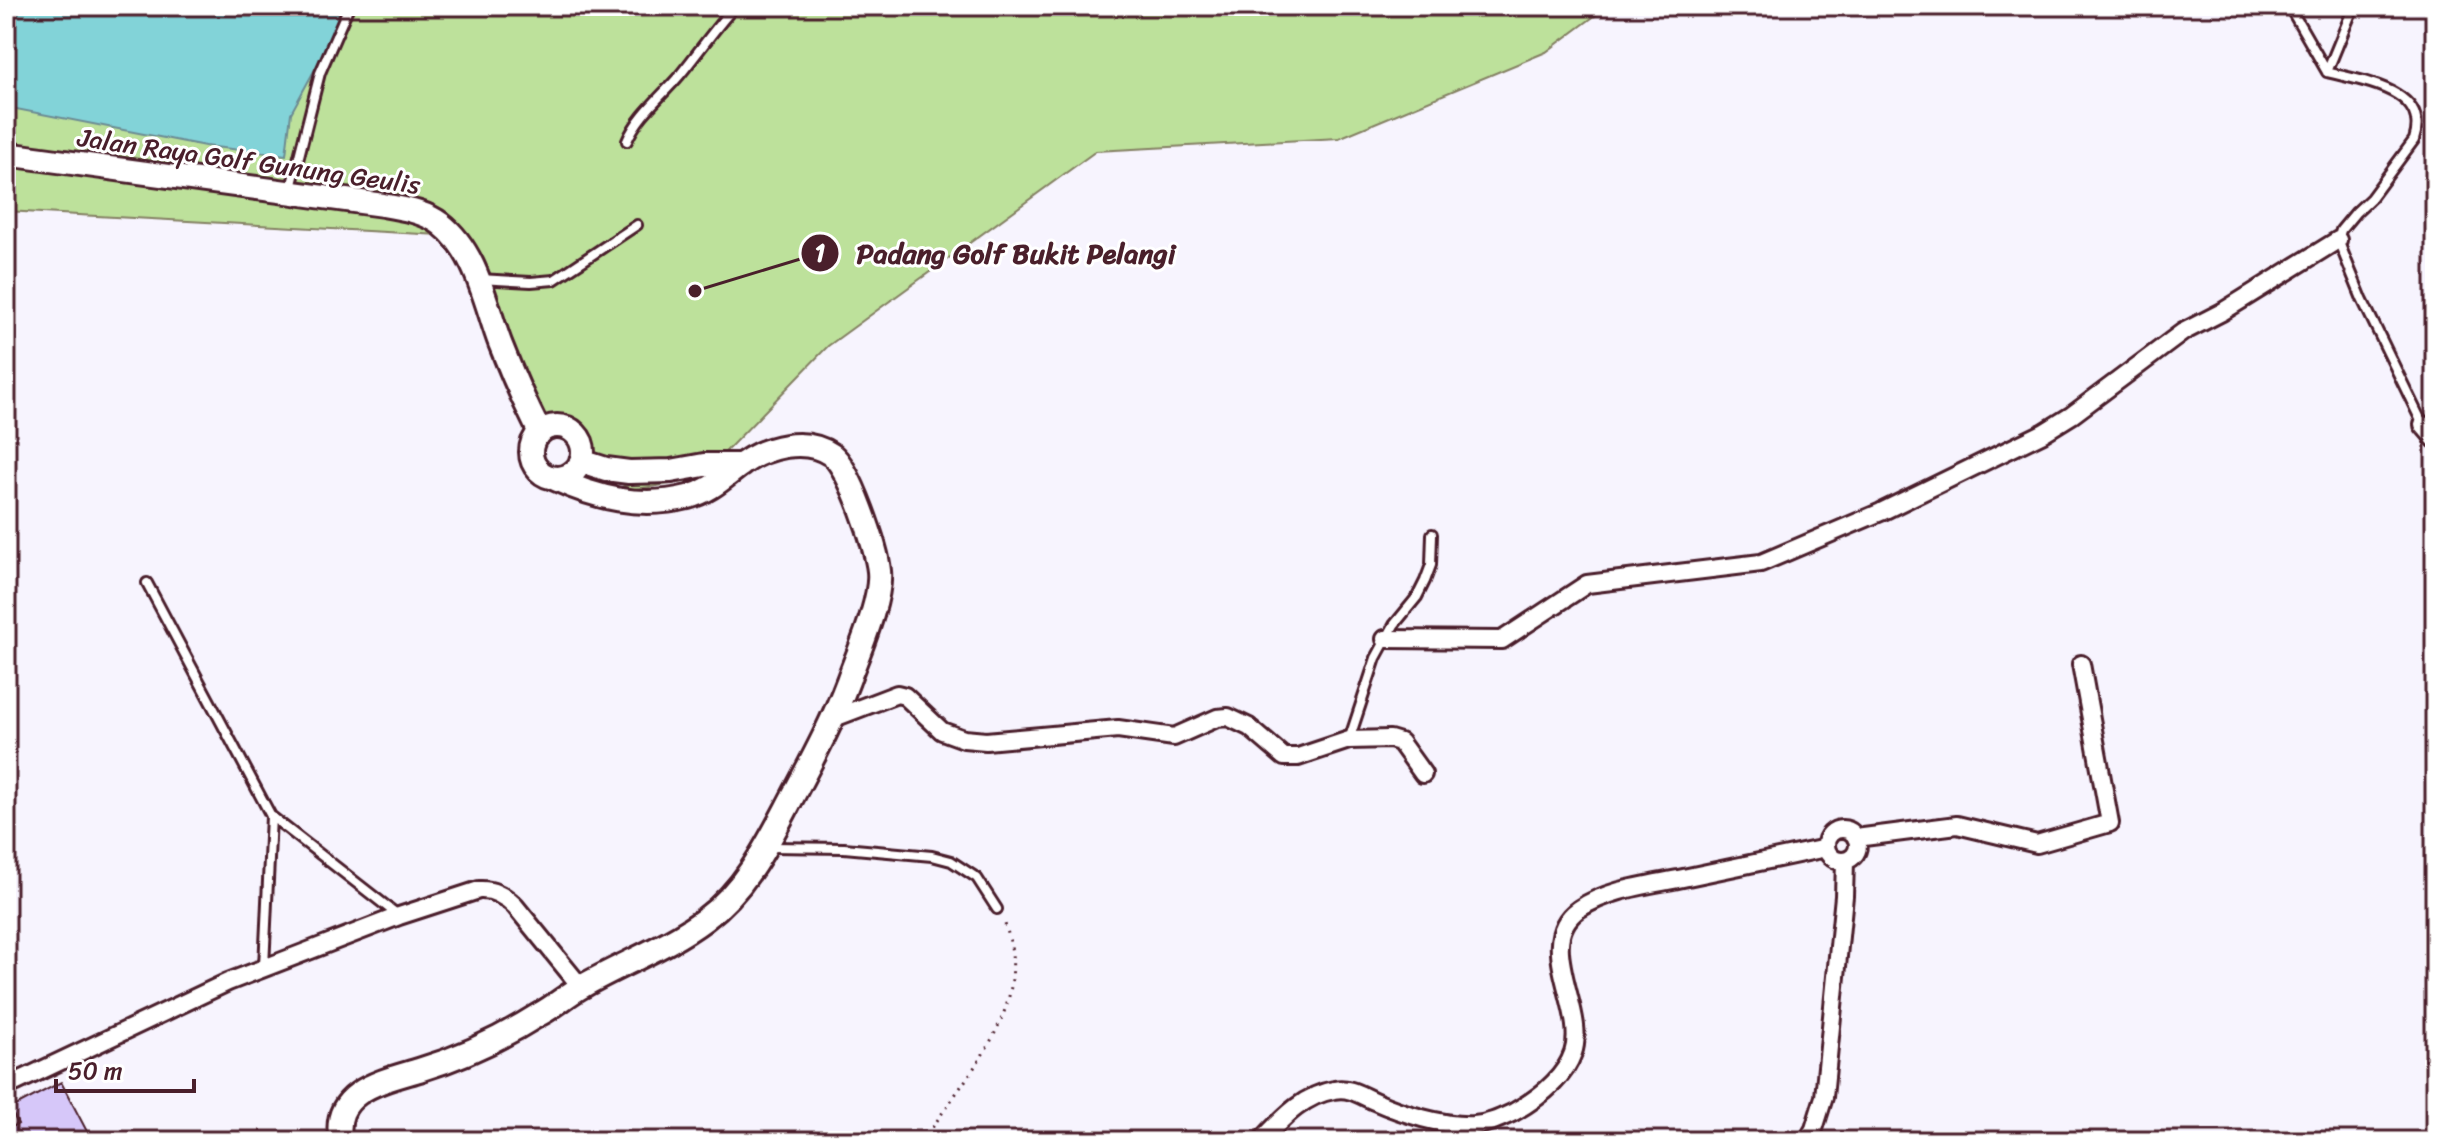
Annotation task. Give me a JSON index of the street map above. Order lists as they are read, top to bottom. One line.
{"streets":{"main road":["Jalan Raya Golf Gunung Geulis"]},"places":["Padang Golf Bukit Pelangi"],"scale_bar":"50 m"}
